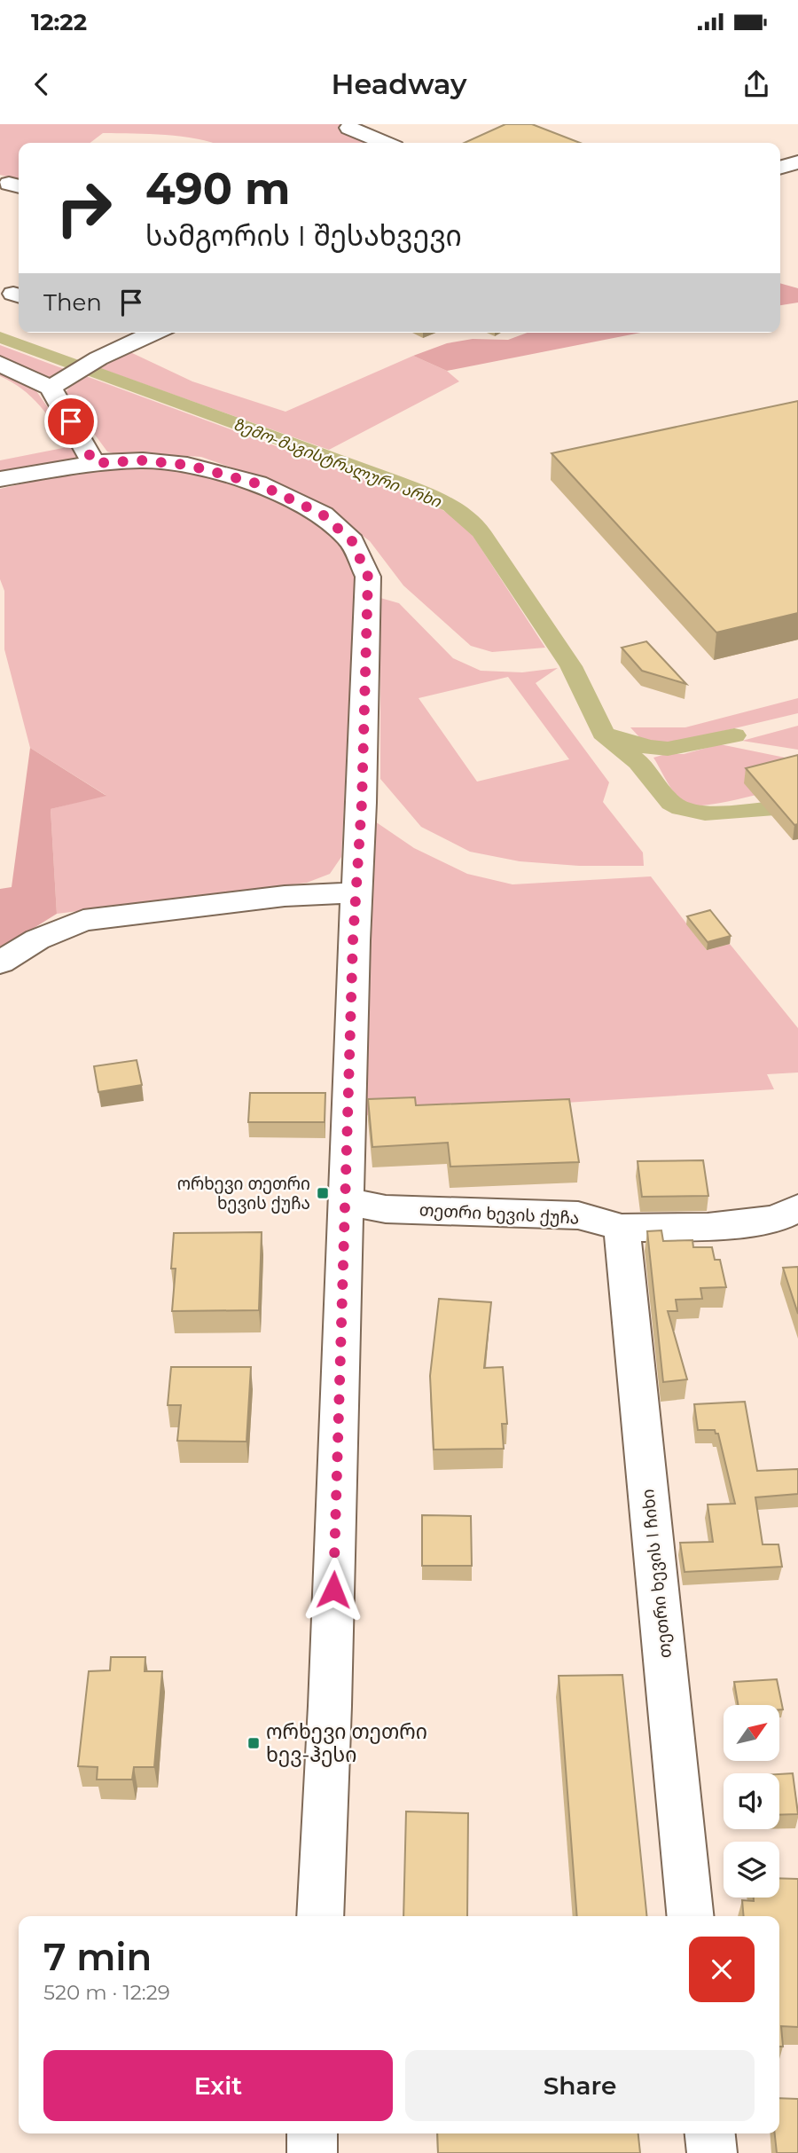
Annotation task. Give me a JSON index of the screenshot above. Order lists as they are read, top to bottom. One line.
{"streets":{"street":["თეთრი ხევის ქუჩა","თეთრი ხევის I ჩიხი"]},"crossings":[["თეთრი ხევის ქუჩა","თეთრი ხევის I ჩიხი"]],"water":["ზემო-მაგისტრალური არხი"],"places":{"transit":["ორხევი თეთრი ხევის ქუჩა","ორხევი თეთრი ხევ-ჰესი"]},"north":"top right","page":{"status":"12:22","header":"Headway","turn":["490 m","სამგორის I შესახვევი"],"then":"Then","heading":["7 min","520 m · 12:29"],"buttons":["Exit","Share"]}}
